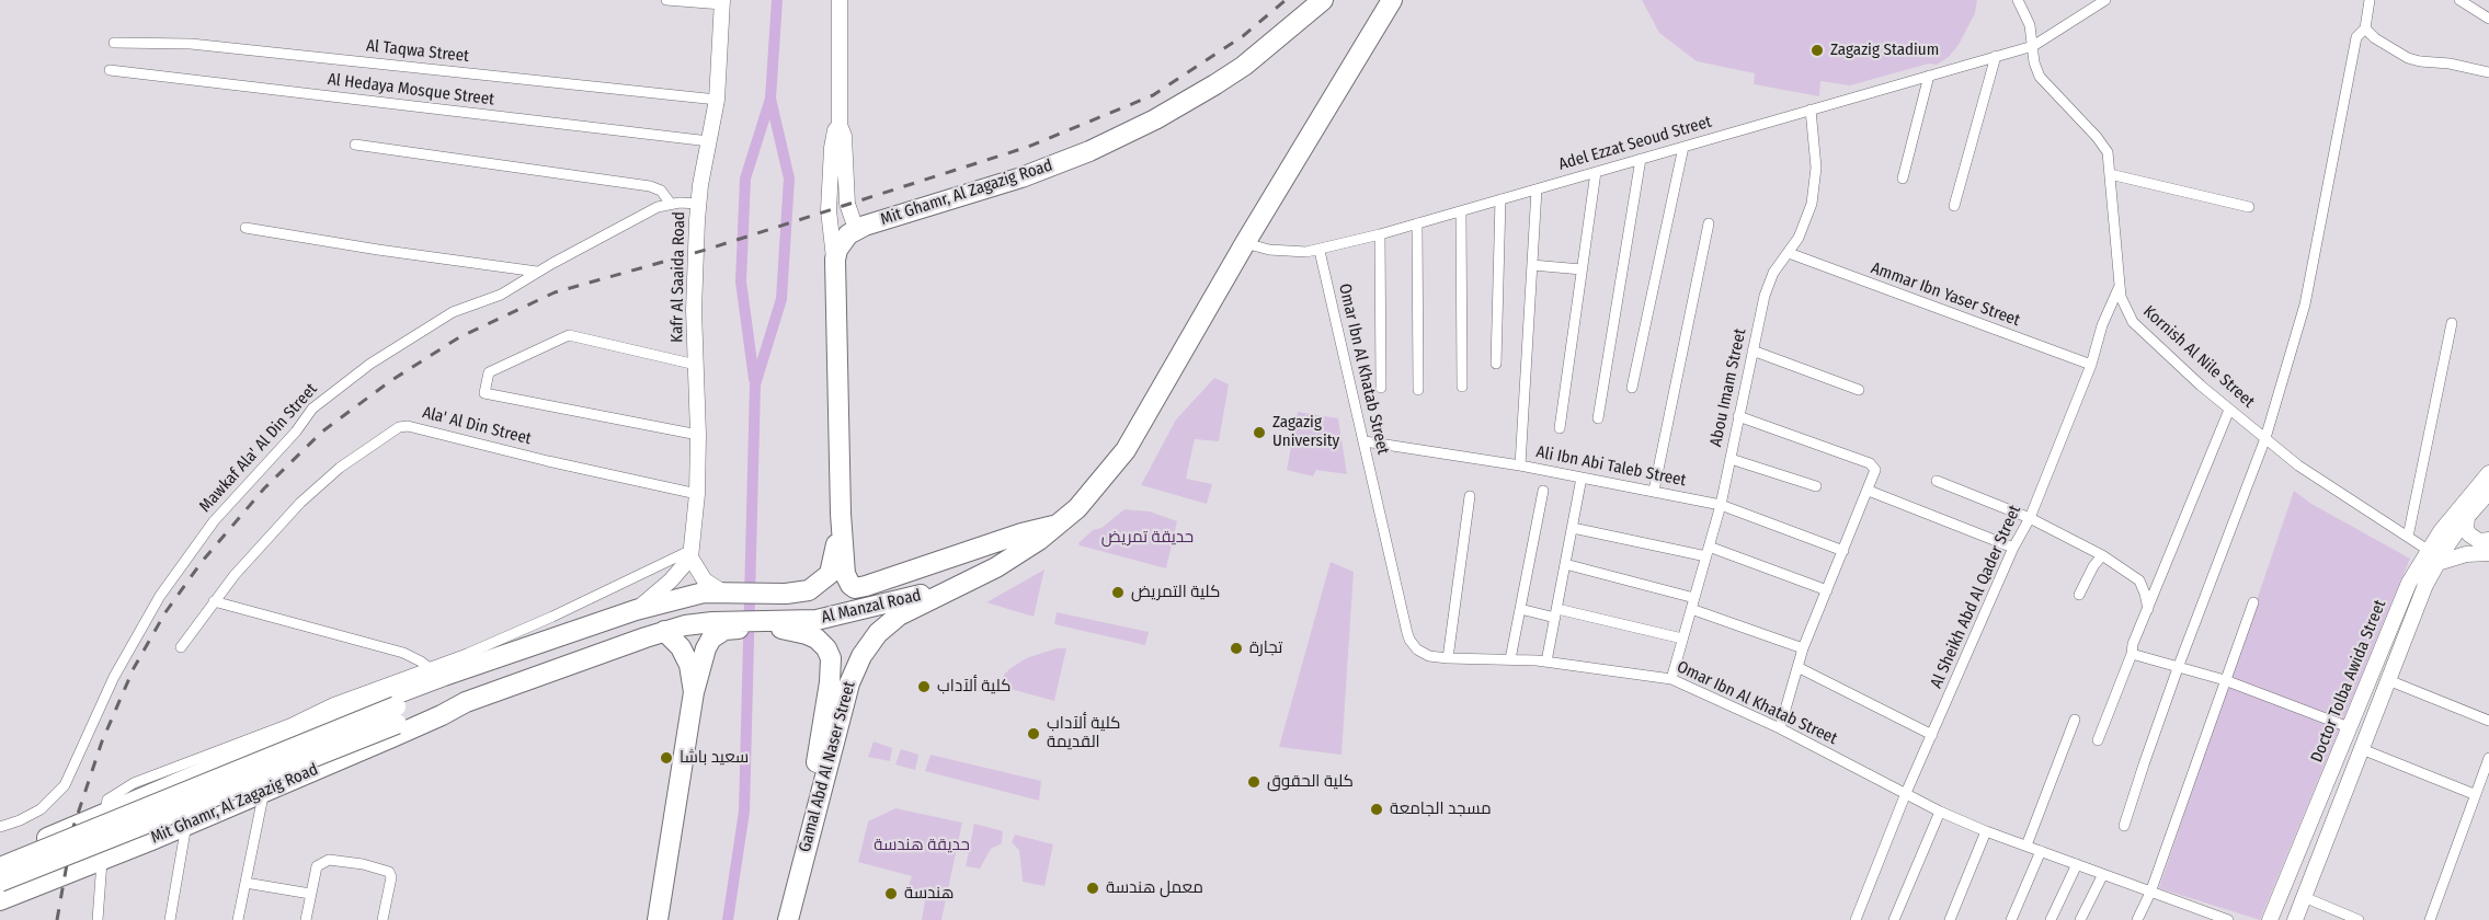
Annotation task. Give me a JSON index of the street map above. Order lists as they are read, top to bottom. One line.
{"streets":{"highway":["Mit Ghamr, Al Zagazig Road","Al Manzal Road","Gamal Abd Al Naser Street"],"street":["Al Taqwa Street","Al Hedaya Mosque Street","Adel Ezzat Seoud Street","Kafr Al Saaida Road","Ammar Ibn Yaser Street","Kornish Al Nile Street","Omar Ibn Al Khatab Street","Abou Imam Street","Ala' Al Din Street","Mawkaf Ala' Al Din Street","Ali Ibn Abi Taleb Street","Al Sheikh Abd Al Qader Street","Doctor Tolba Awida Street"]},"crossings":[["Al Taqwa Street","Kafr Al Saaida Road"],["Al Hedaya Mosque Street","Kafr Al Saaida Road"],["Adel Ezzat Seoud Street","Kornish Al Nile Street"],["Adel Ezzat Seoud Street","Omar Ibn Al Khatab Street"],["Adel Ezzat Seoud Street","Abou Imam Street"],["Mit Ghamr, Al Zagazig Road","Al Manzal Road"],["Kafr Al Saaida Road","Ala' Al Din Street"],["Kafr Al Saaida Road","Mawkaf Ala' Al Din Street"],["Ammar Ibn Yaser Street","Abou Imam Street"],["Ammar Ibn Yaser Street","Al Sheikh Abd Al Qader Street"],["Kornish Al Nile Street","Al Sheikh Abd Al Qader Street"],["Kornish Al Nile Street","Doctor Tolba Awida Street"],["Omar Ibn Al Khatab Street","Abou Imam Street"],["Omar Ibn Al Khatab Street","Ali Ibn Abi Taleb Street"],["Omar Ibn Al Khatab Street","Al Sheikh Abd Al Qader Street"],["Abou Imam Street","Ali Ibn Abi Taleb Street"],["Al Manzal Road","Gamal Abd Al Naser Street"]],"parks":["حديقة تمريض","حديقة هندسة"],"places":["Zagazig Stadium","Zagazig University","كلية التمريض","تجارة","كلية ألآداب","كلية ألآداب القديمة","سعيد باشا","كلية الحقوق","مسجد الجامعة","معمل هندسة","هندسة"]}
